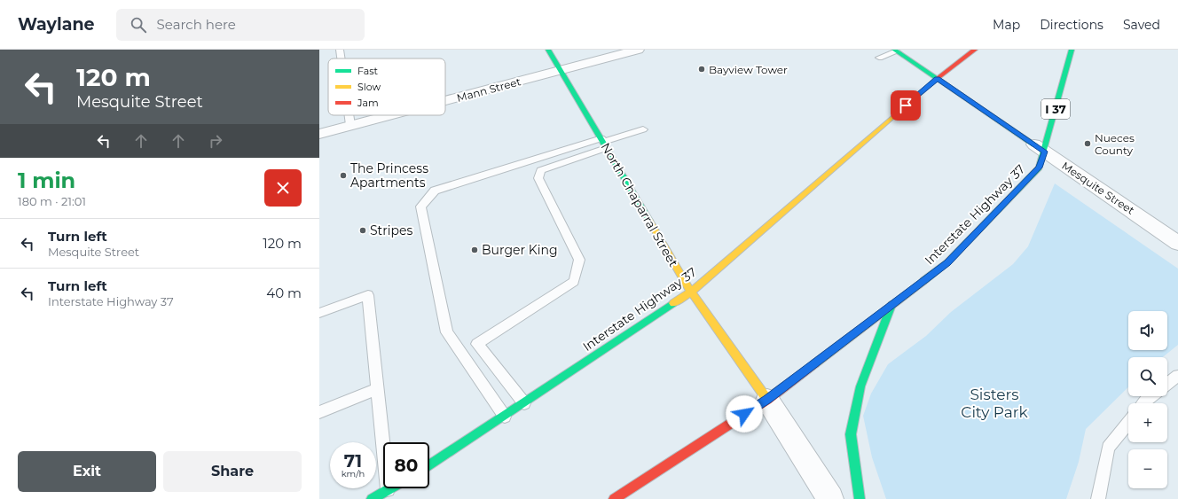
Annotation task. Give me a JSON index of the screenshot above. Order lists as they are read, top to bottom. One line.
{"streets":{"main road":["I 37","Mesquite Street","North Chaparral Street","Interstate Highway 37"],"street":["Mann Street"]},"crossings":[["Mann Street","North Chaparral Street"],["I 37","Mesquite Street"],["I 37","Interstate Highway 37"],["Mesquite Street","Interstate Highway 37"],["North Chaparral Street","Interstate Highway 37"]],"parks":["Sisters City Park"],"places":["Bayview Tower","Nueces County","The Princess Apartments","Stripes","Burger King"],"legend":["Fast","Slow","Jam"],"page":{"header":"Waylane","search":"Search here","nav":["Map","Directions","Saved"],"turn":["120 m","Mesquite Street"],"heading":["1 min","180 m · 21:01"],"list":[{"name":"Turn left","note":"Mesquite Street","value":"120 m"},{"name":"Turn left","note":"Interstate Highway 37","value":"40 m"}],"map_buttons":["+","−"],"speed":"71 km/h","limit":"80","buttons":["Exit","Share"]}}
